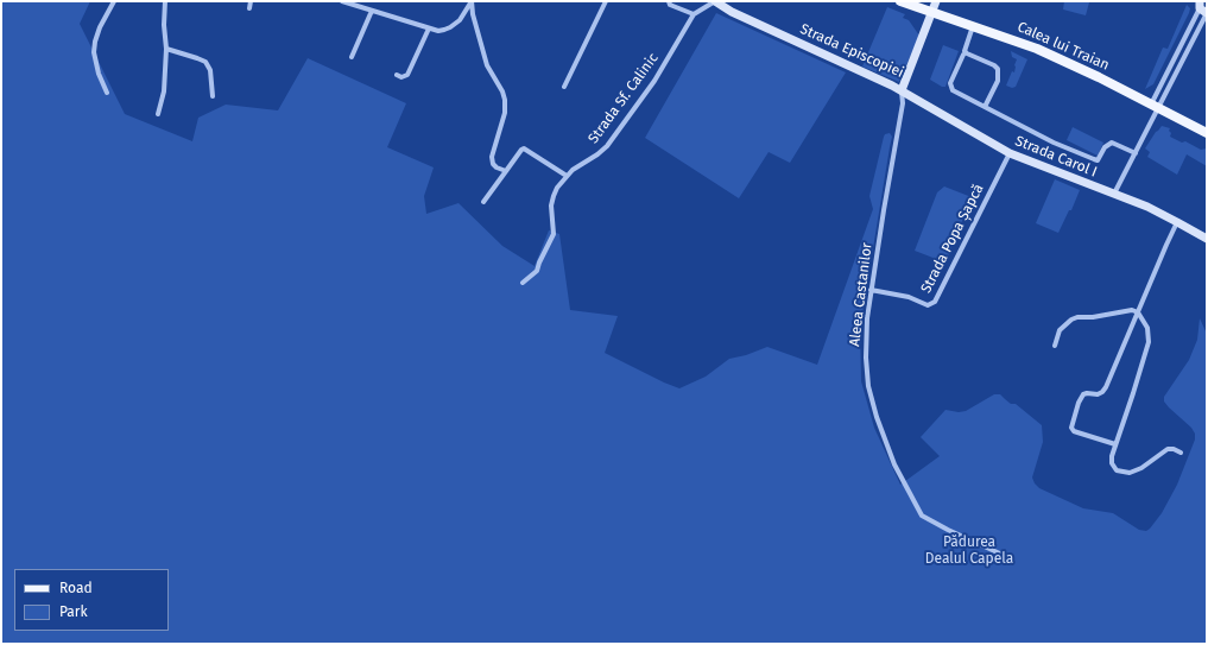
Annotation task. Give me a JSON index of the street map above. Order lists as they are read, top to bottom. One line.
{"streets":{"main road":["Calea lui Traian"],"street":["Strada Episcopiei","Strada Sf. Calinic","Strada Carol I","Strada Popa Șapcă","Aleea Castanilor"]},"crossings":[["Calea lui Traian","Strada Episcopiei"],["Strada Episcopiei","Strada Carol I"],["Strada Episcopiei","Aleea Castanilor"],["Strada Carol I","Strada Popa Șapcă"],["Strada Carol I","Aleea Castanilor"],["Strada Popa Șapcă","Aleea Castanilor"]],"parks":["Pădurea Dealul Capela"],"legend":["Road","Park"]}
